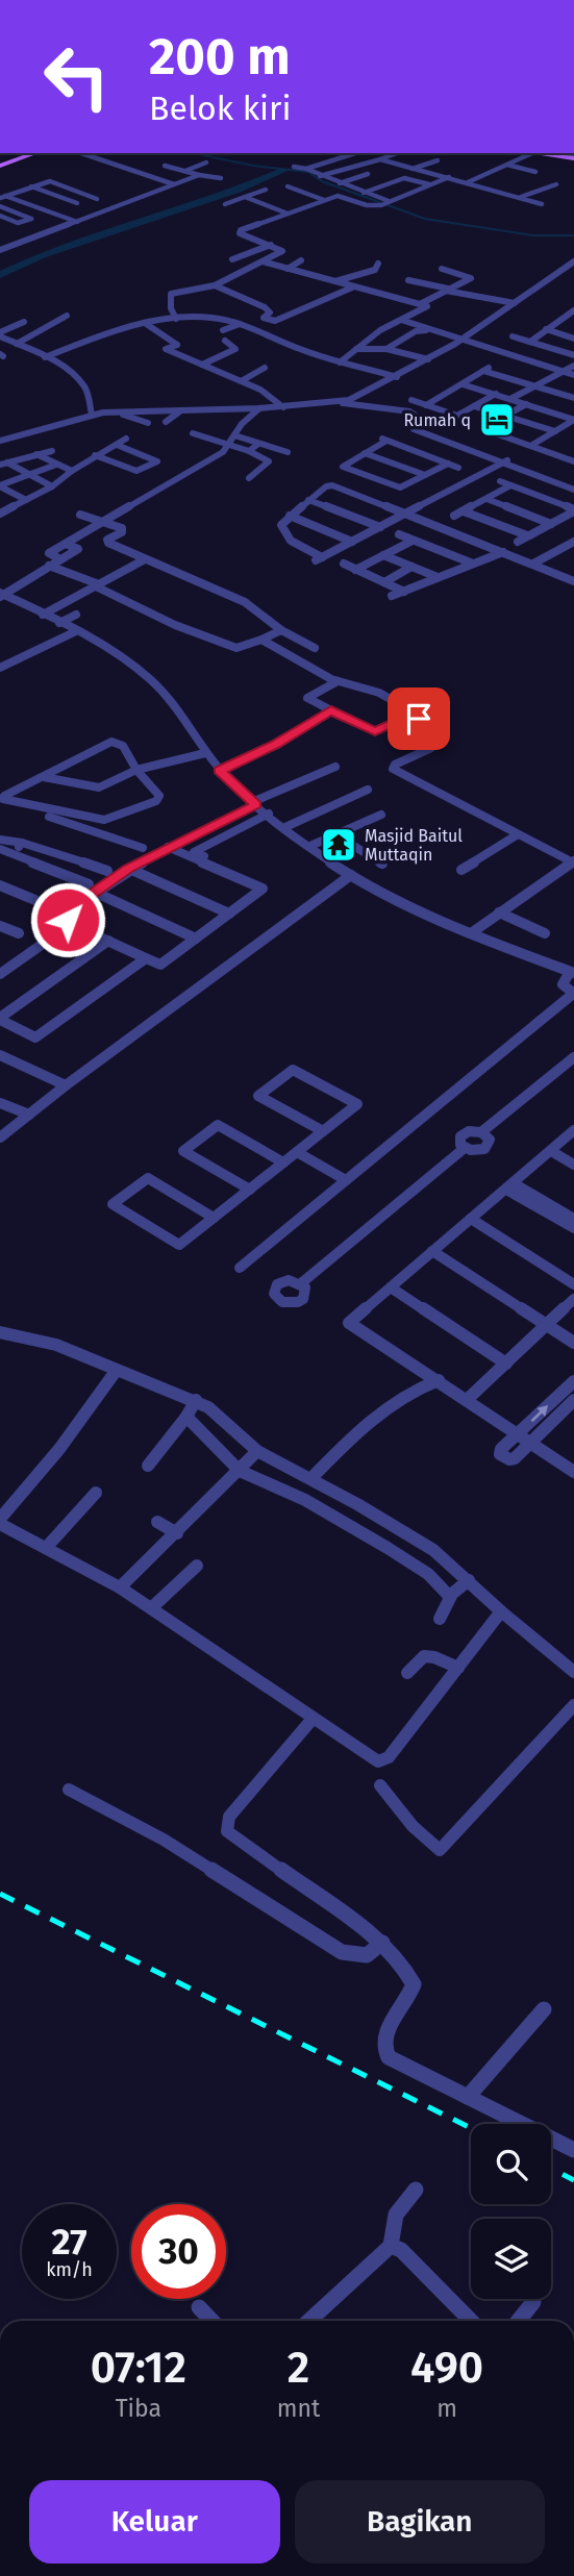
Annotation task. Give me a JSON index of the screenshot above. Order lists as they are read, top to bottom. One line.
{"places":{"hotel":["Rumah q"],"temple":["Masjid Baitul Muttaqin"]},"page":{"turn":["200 m","Belok kiri"],"speed":"27 km/h","limit":"30","eta":["07:12","Tiba","2","mnt","490","m"],"buttons":["Keluar","Bagikan"]}}
